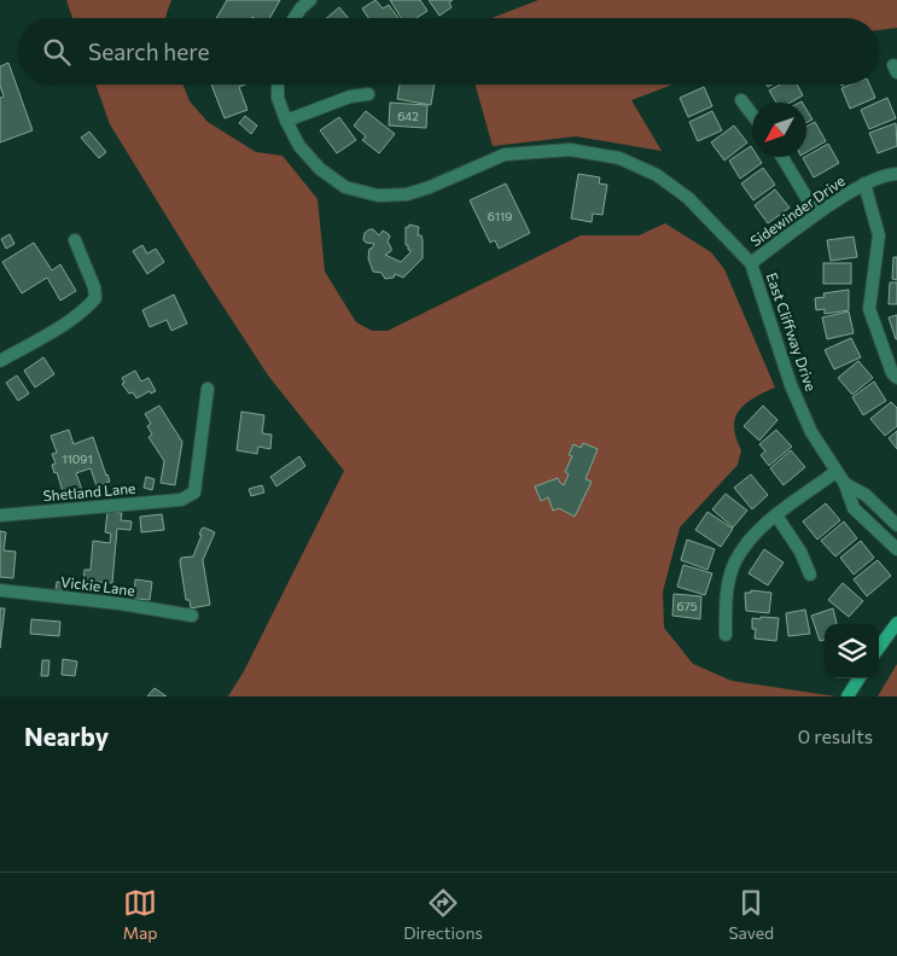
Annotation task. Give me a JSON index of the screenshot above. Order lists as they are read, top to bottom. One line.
{"streets":{"street":["Sidewinder Drive","East Cliffway Drive","Shetland Lane","Vickie Lane"]},"crossings":[["Sidewinder Drive","East Cliffway Drive"]],"house_numbers":["642","6119","11091","675"],"north":"bottom left","page":{"search":"Search here","heading":["Nearby","0 results"],"nav":["Map","Directions","Saved"]}}
